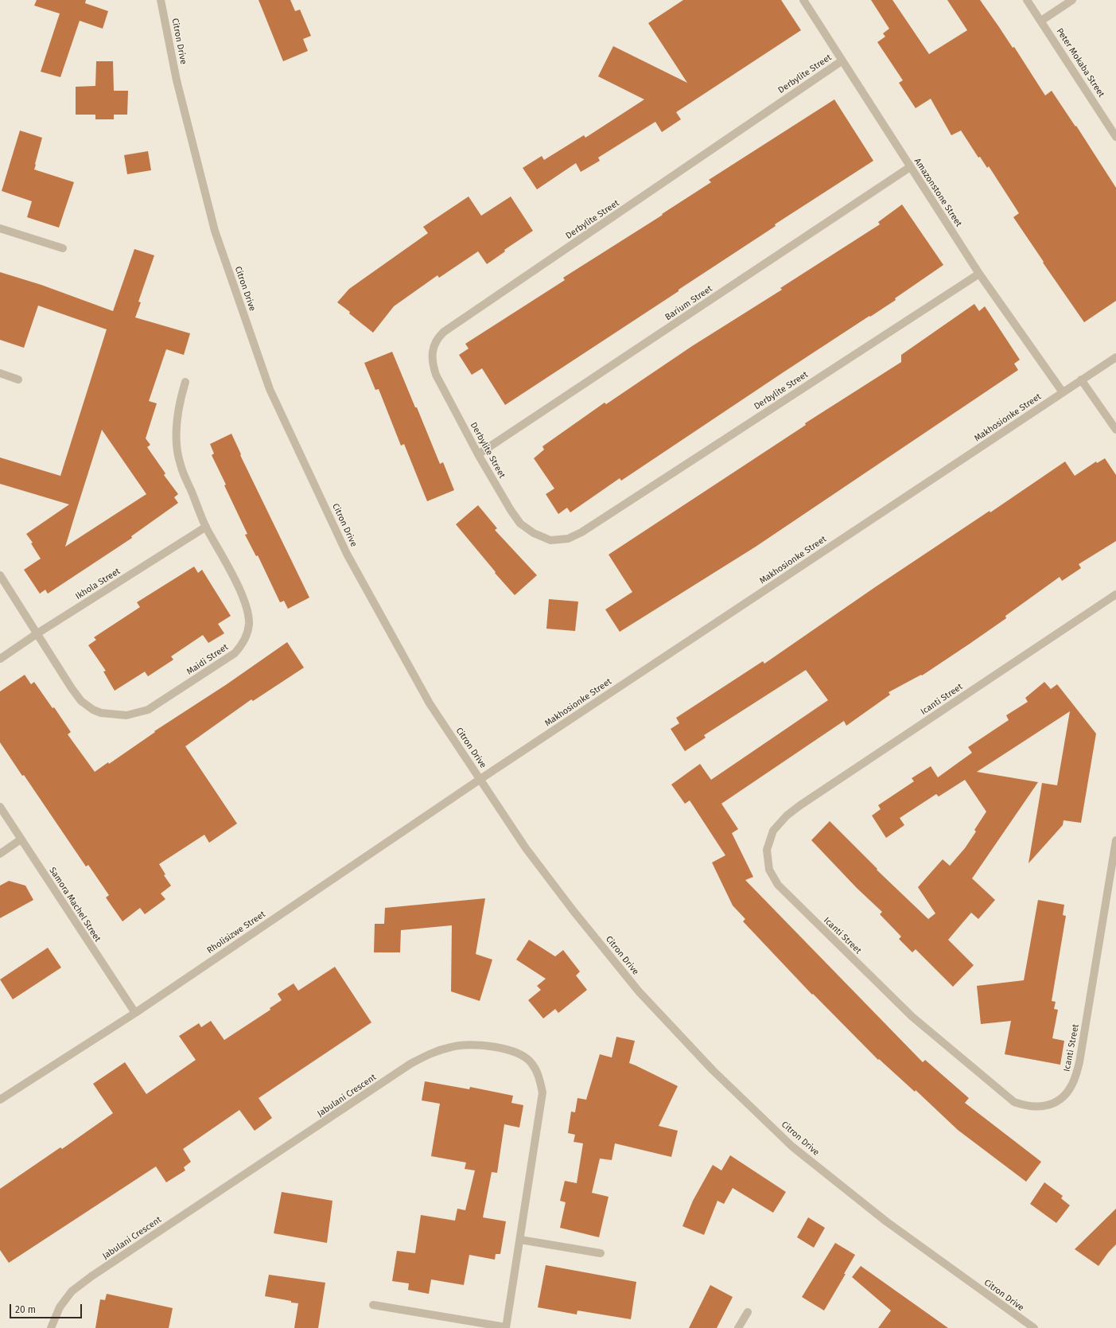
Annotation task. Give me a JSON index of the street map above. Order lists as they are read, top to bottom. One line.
{"streets":{"street":["Citron Drive","Peter Mokaba Street","Derbylite Street","Amazonstone Street","Barium Street","Makhosionke Street","Ikhola Street","Maidi Street","Icanti Street","Samora Machel Street","Rholisizwe Street","Jabulani Crescent"]},"crossings":[["Citron Drive","Makhosionke Street"],["Citron Drive","Rholisizwe Street"],["Derbylite Street","Amazonstone Street"],["Derbylite Street","Barium Street"],["Amazonstone Street","Barium Street"],["Amazonstone Street","Makhosionke Street"],["Makhosionke Street","Rholisizwe Street"],["Ikhola Street","Maidi Street"],["Samora Machel Street","Rholisizwe Street"]],"scale_bar":"20 m"}
